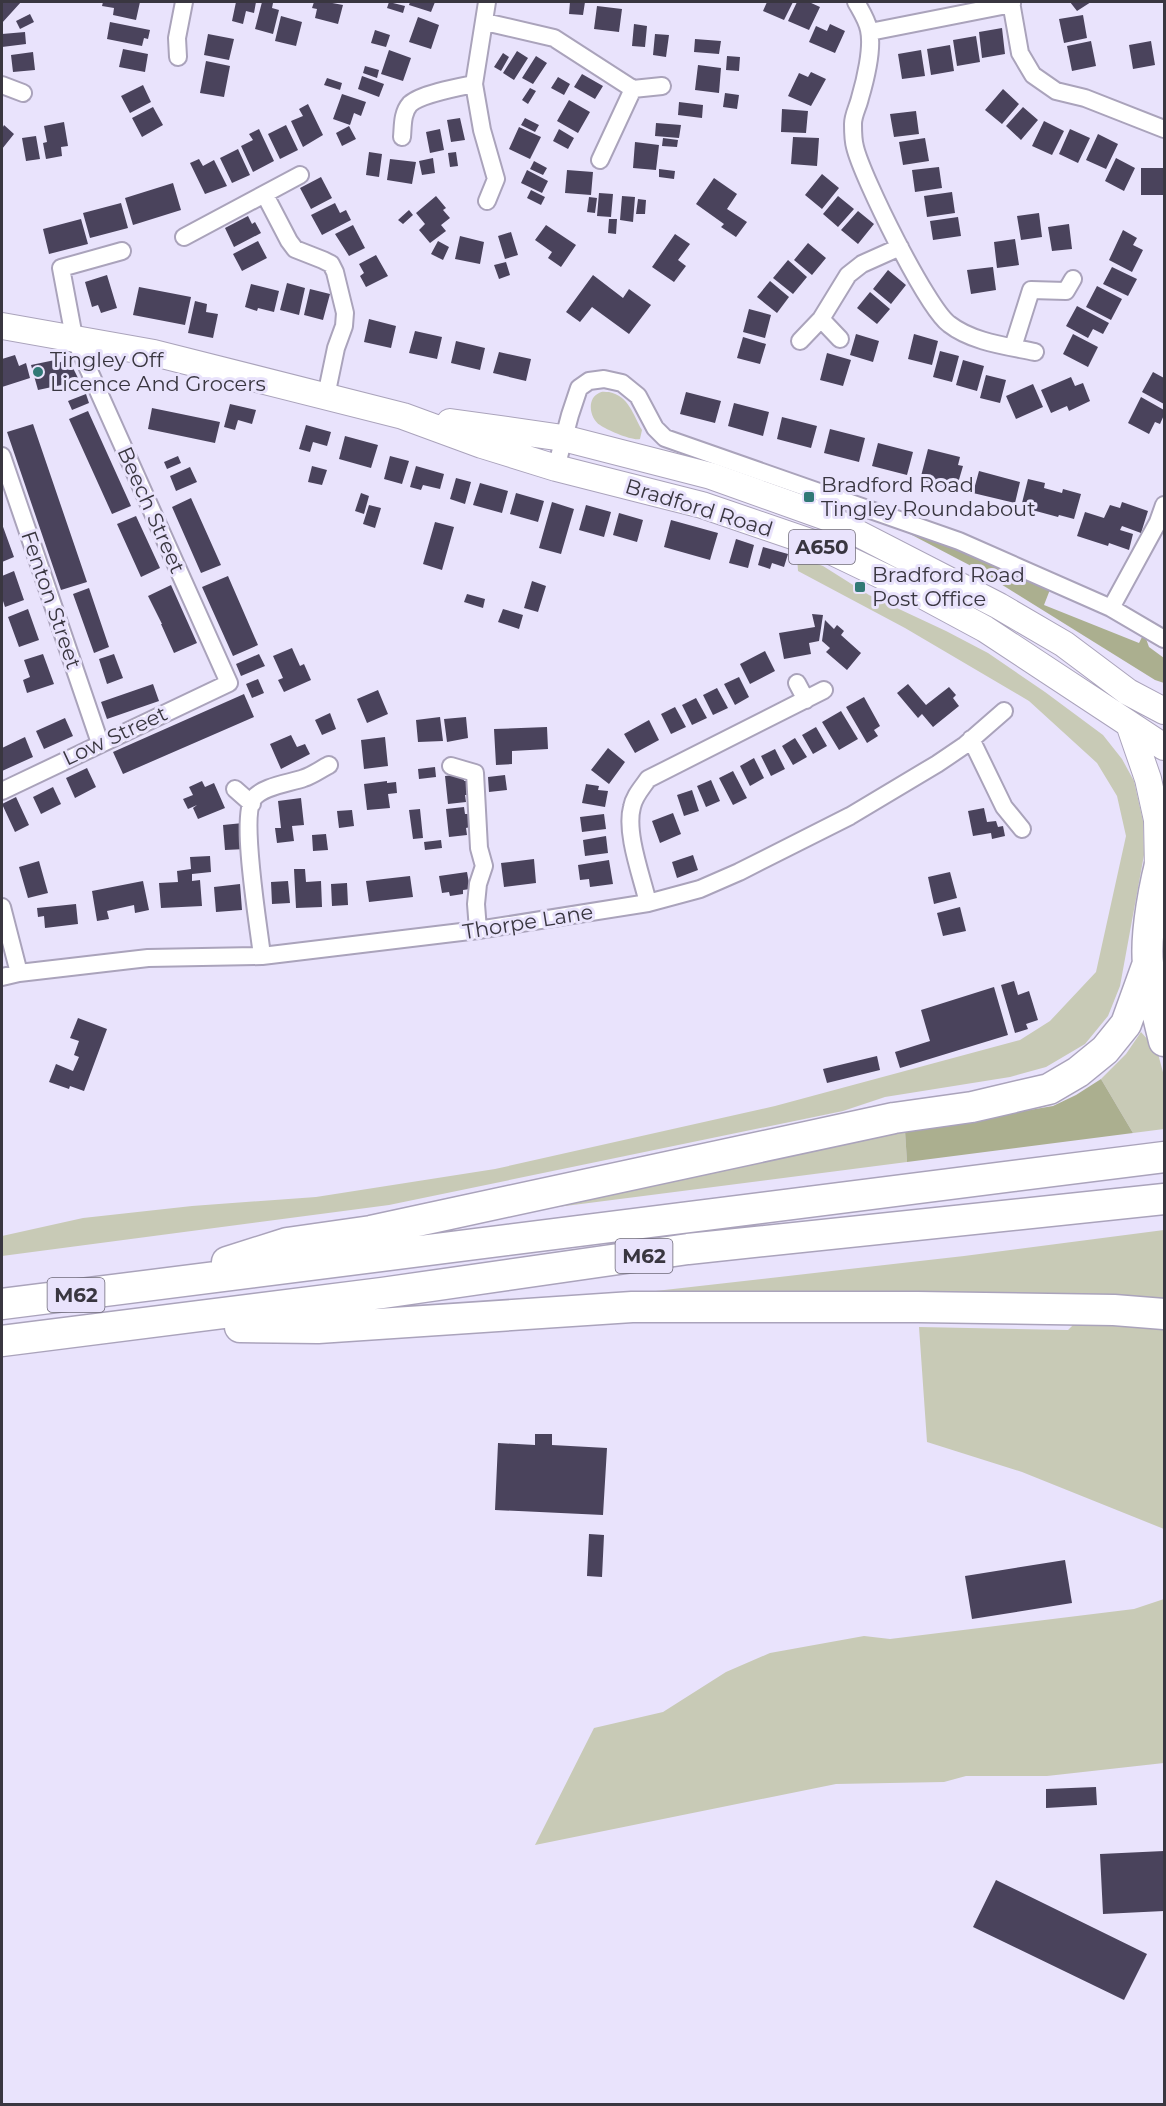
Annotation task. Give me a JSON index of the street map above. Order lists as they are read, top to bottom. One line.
{"streets":{"highway":["M62"],"main road":["Bradford Road","A650"],"street":["Beech Street","Fenton Street","Low Street","Thorpe Lane"]},"crossings":[["Bradford Road","Beech Street"],["Beech Street","Low Street"],["Fenton Street","Low Street"]],"places":{"other":["Tingley Off Licence And Grocers"],"transit":["Bradford Road Tingley Roundabout","Bradford Road Post Office"]}}
